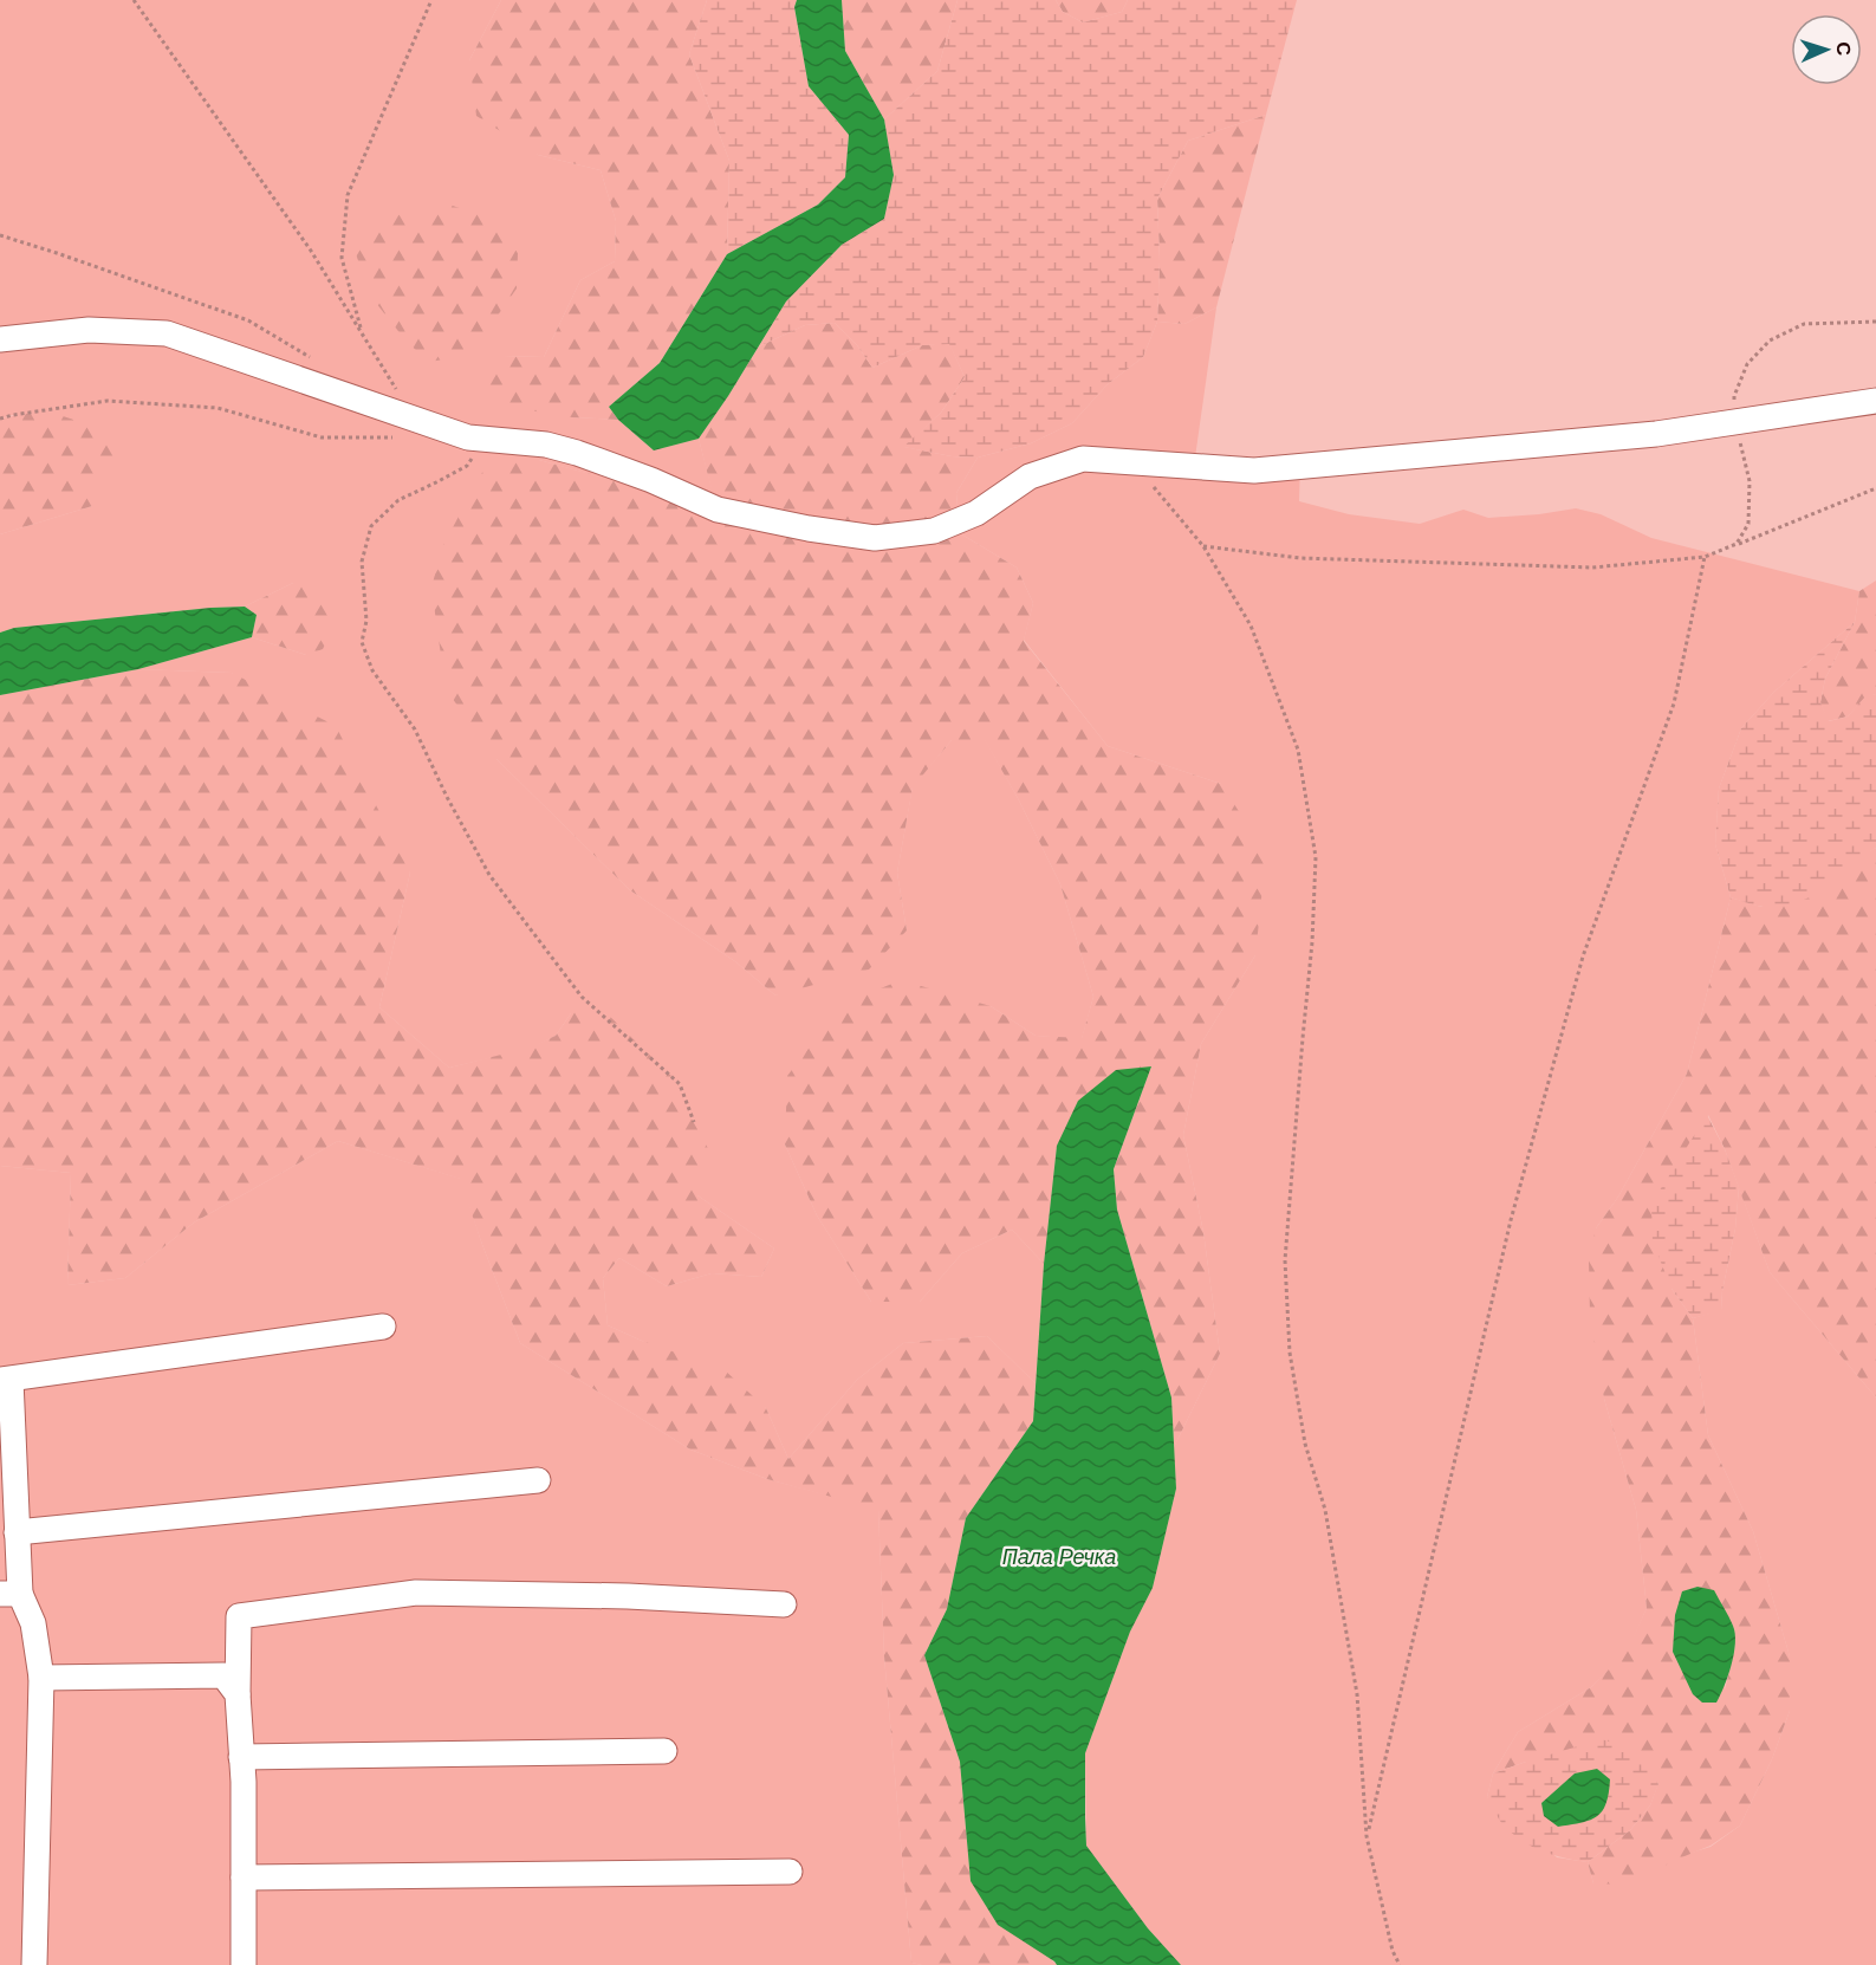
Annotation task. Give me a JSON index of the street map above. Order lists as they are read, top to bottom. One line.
{"water":["Пала Речка"],"north":"right"}
